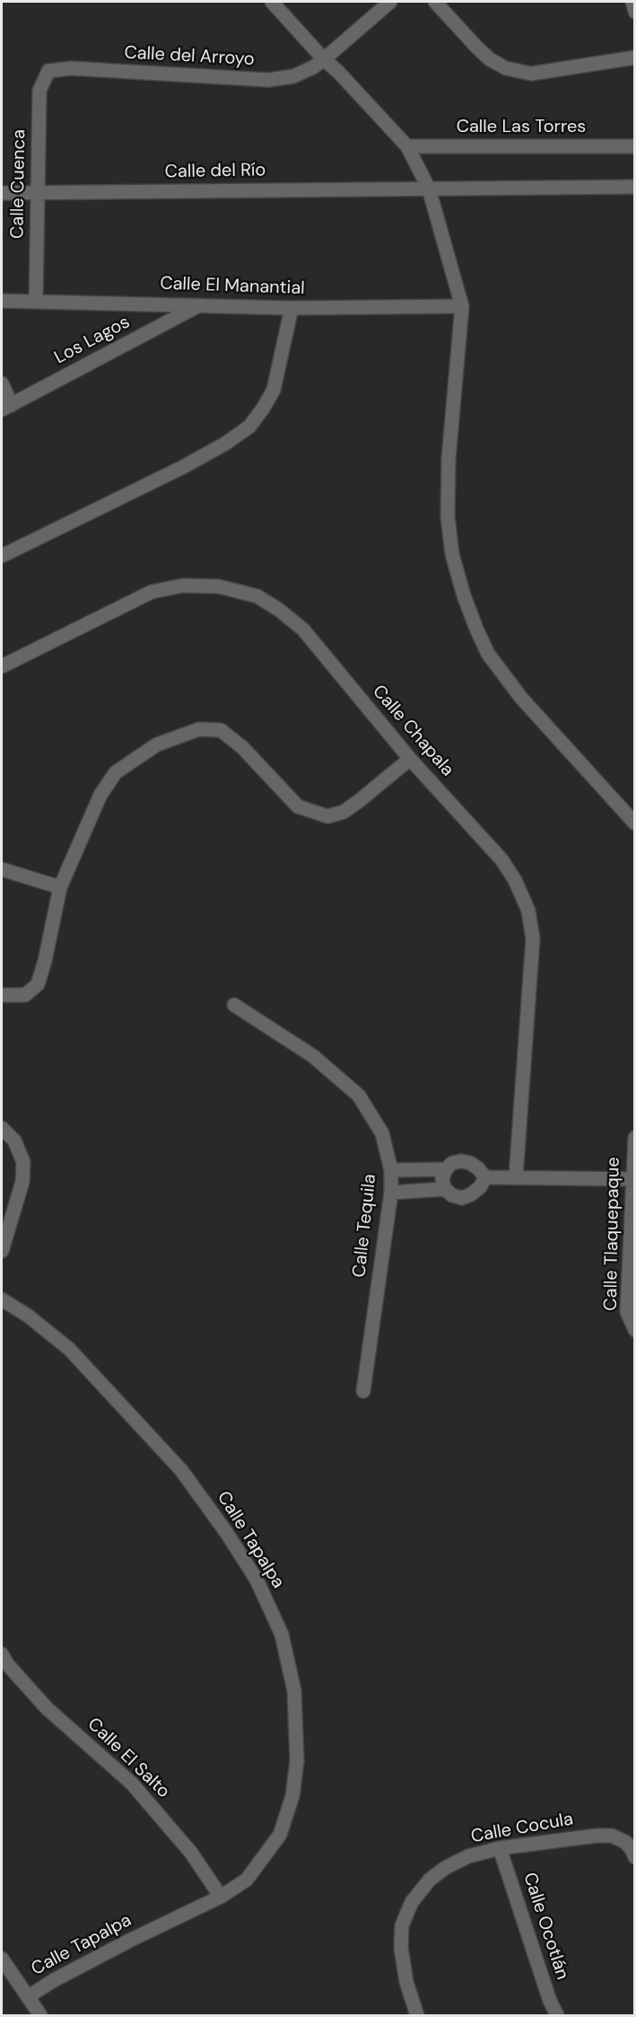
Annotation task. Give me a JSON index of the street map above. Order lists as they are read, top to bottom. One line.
{"streets":{"street":["Calle del Arroyo","Calle Las Torres","Calle del Río","Calle Cuenca","Calle El Manantial","Los Lagos","Calle Chapala","Calle Tequila","Calle Tlaquepaque","Calle Tapalpa","Calle El Salto","Calle Cocula","Calle Ocotlán"]},"crossings":[["Calle del Arroyo","Calle Cuenca"],["Calle del Río","Calle Cuenca"],["Calle Cuenca","Calle El Manantial"],["Calle El Manantial","Los Lagos"],["Calle Tapalpa","Calle El Salto"],["Calle Cocula","Calle Ocotlán"]]}
